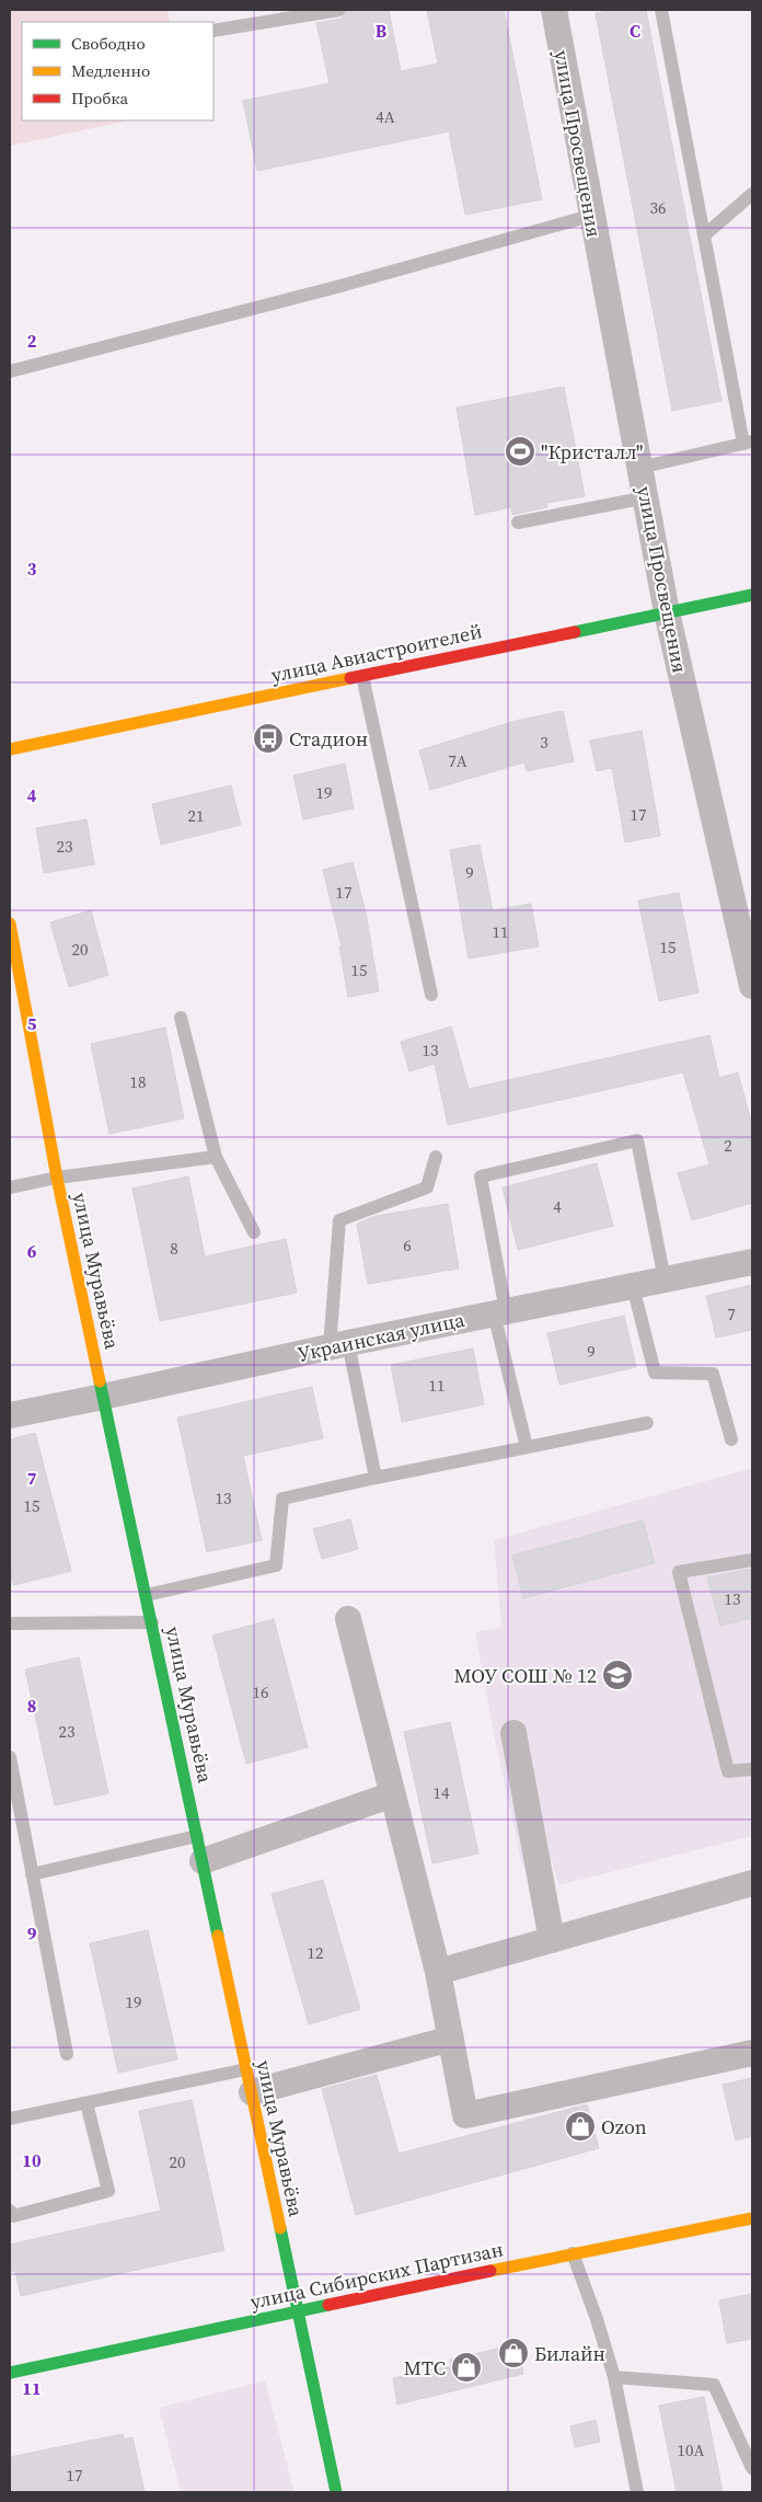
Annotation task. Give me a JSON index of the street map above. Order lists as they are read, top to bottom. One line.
{"streets":{"street":["улица Просвещения","улица Авиастроителей","улица Муравьёва","Украинская улица","улица Сибирских Партизан"]},"crossings":[["улица Просвещения","улица Авиастроителей"],["улица Муравьёва","Украинская улица"],["улица Муравьёва","улица Сибирских Партизан"]],"places":{"sports":["\"Кристалл\""],"bus stop":["Стадион"],"school or university":["МОУ СОШ № 12"],"shop":["Ozon","Билайн","МТС"]},"house_numbers":["4А","36","3","7А","19","17","21","23","9","17","11","15","20","15","13","18","2","4","6","8","7","9","11","13","15","13","16","23","14","12","19","20","10А","17"],"legend":["Свободно","Медленно","Пробка"],"grid":{"columns":["B","C"],"rows":["2","3","4","5","6","7","8","9","10","11"]}}
